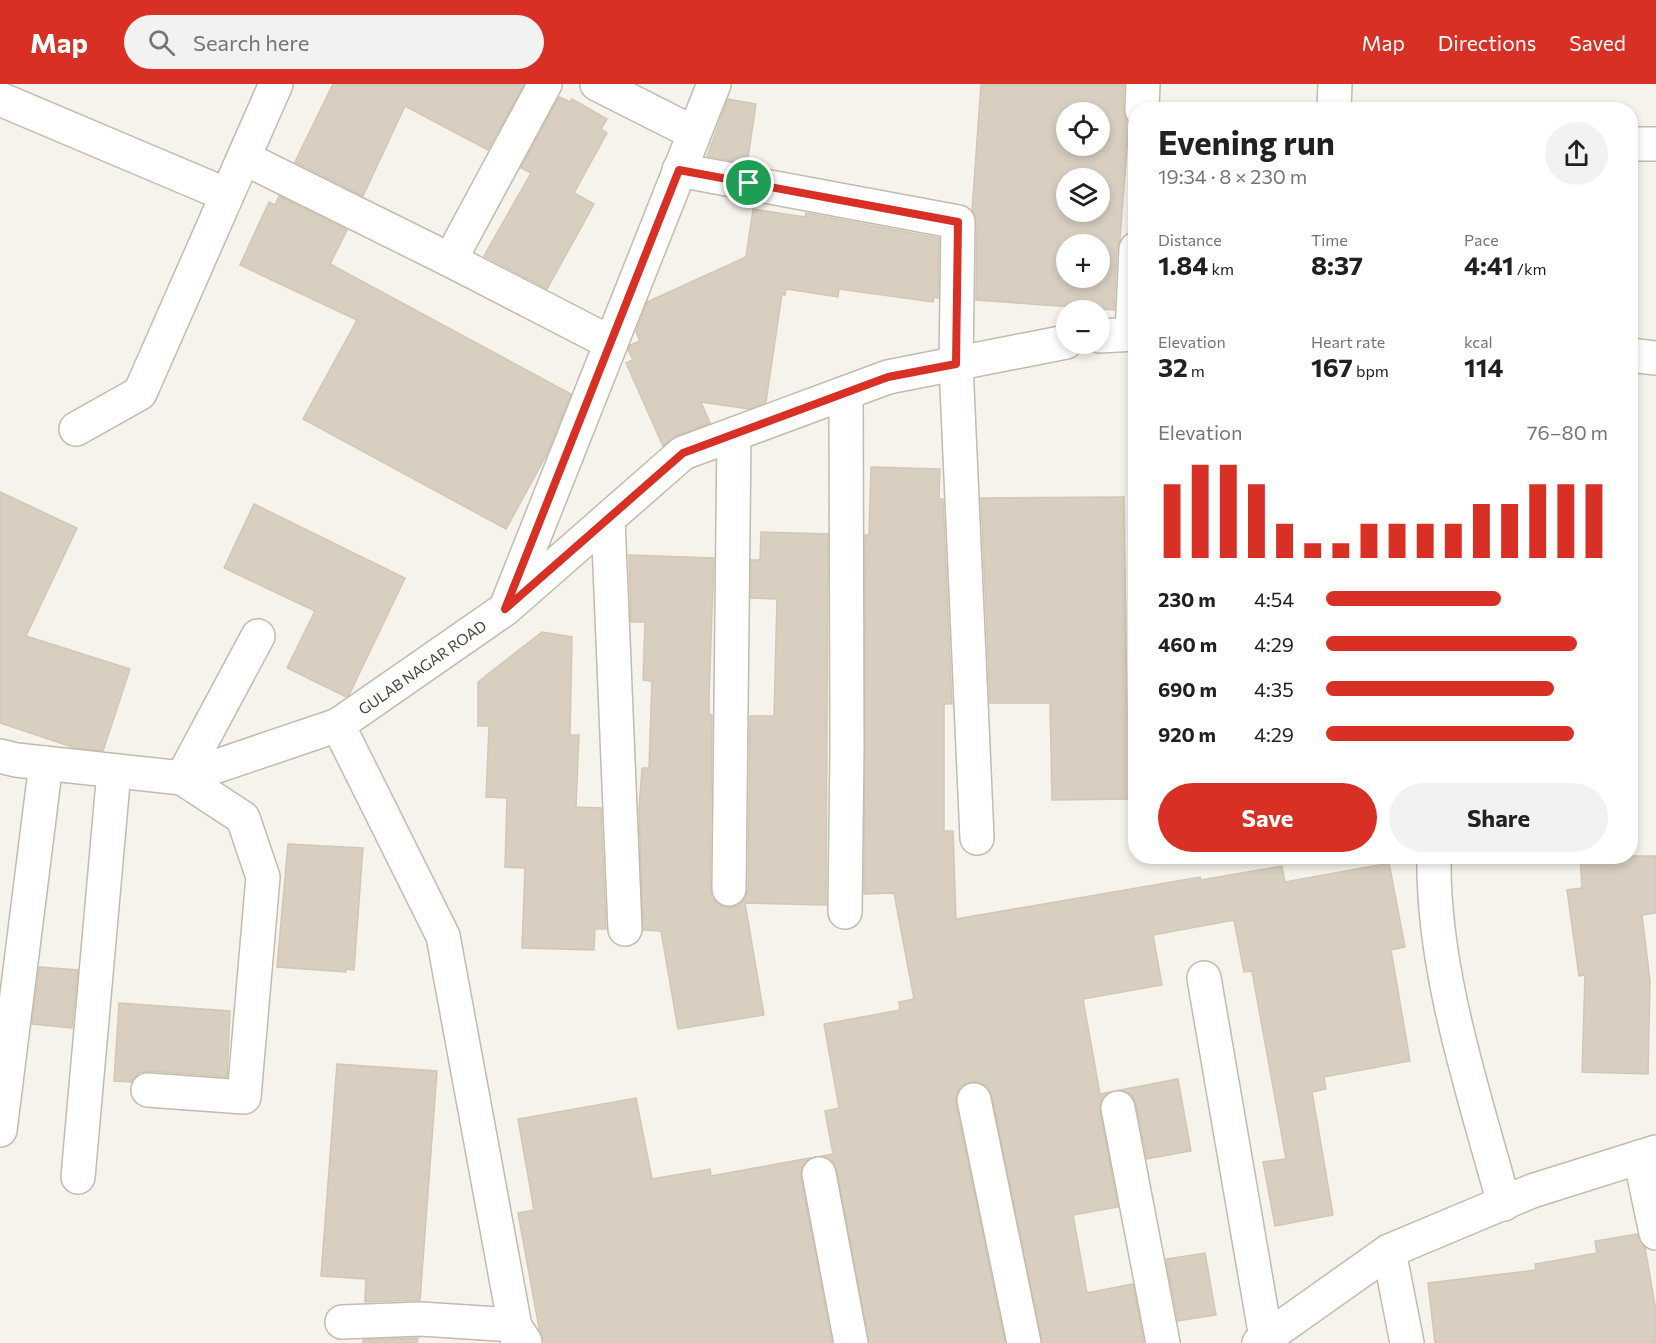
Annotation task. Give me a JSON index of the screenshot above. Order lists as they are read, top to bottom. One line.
{"streets":{"street":["GULAB NAGAR ROAD"]},"page":{"header":"Map","search":"Search here","nav":["Map","Directions","Saved"],"map_buttons":["+","−"],"heading":["Evening run","19:34 · 8 × 230 m"],"stats":[["Distance","1.84 km"],["Time","8:37"],["Pace","4:41 /km"],["Elevation","32 m"],["Heart rate","167 bpm"],["kcal","114"]],"chart":["Elevation","76–80 m"],"list":[{"name":"230 m","note":"4:54"},{"name":"460 m","note":"4:29"},{"name":"690 m","note":"4:35"},{"name":"920 m","note":"4:29"}],"buttons":["Save","Share"]}}
